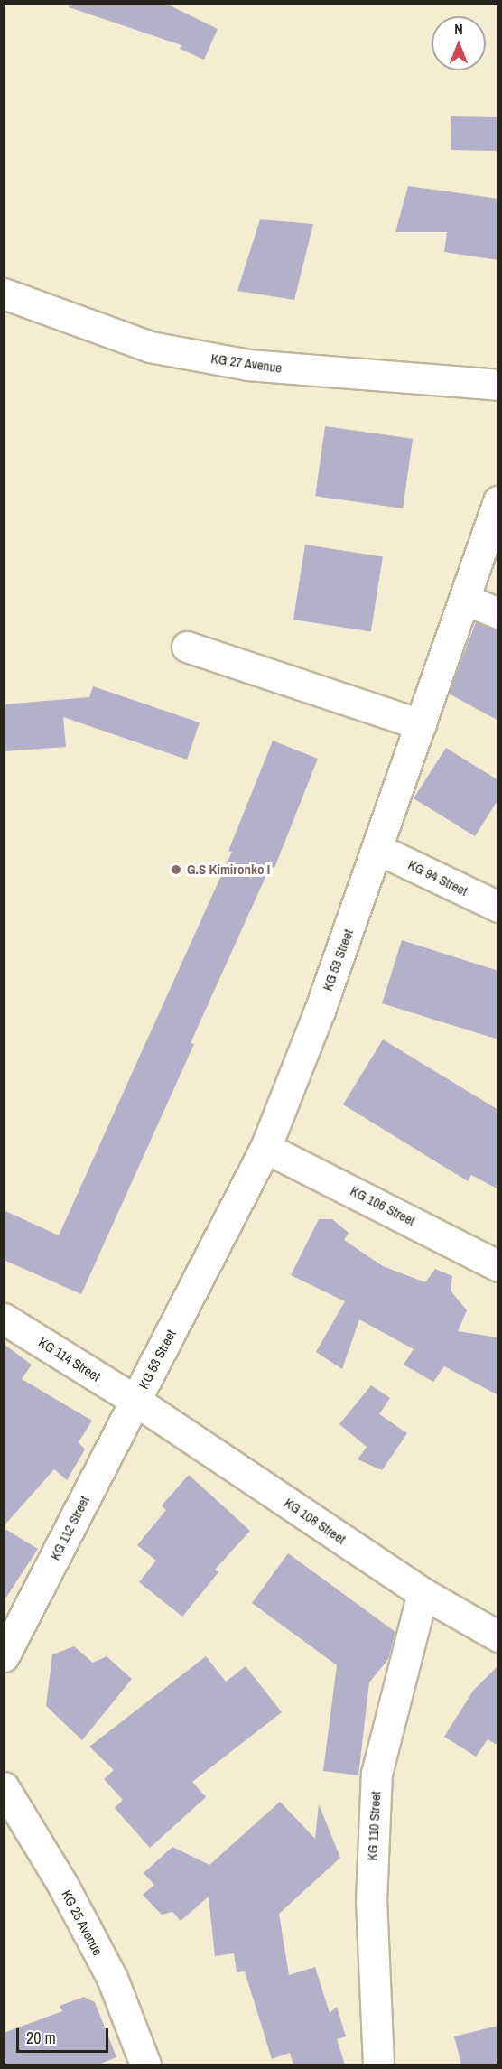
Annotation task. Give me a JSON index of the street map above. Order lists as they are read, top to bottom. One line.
{"streets":{"street":["KG 27 Avenue","KG 94 Street","KG 53 Street","KG 106 Street","KG 114 Street","KG 108 Street","KG 112 Street","KG 110 Street","KG 25 Avenue"]},"crossings":[["KG 94 Street","KG 53 Street"],["KG 53 Street","KG 106 Street"],["KG 53 Street","KG 114 Street"],["KG 53 Street","KG 108 Street"],["KG 53 Street","KG 112 Street"],["KG 114 Street","KG 108 Street"],["KG 114 Street","KG 112 Street"],["KG 108 Street","KG 112 Street"],["KG 108 Street","KG 110 Street"]],"places":["G.S Kimironko I"],"scale_bar":"20 m","north":"top"}
